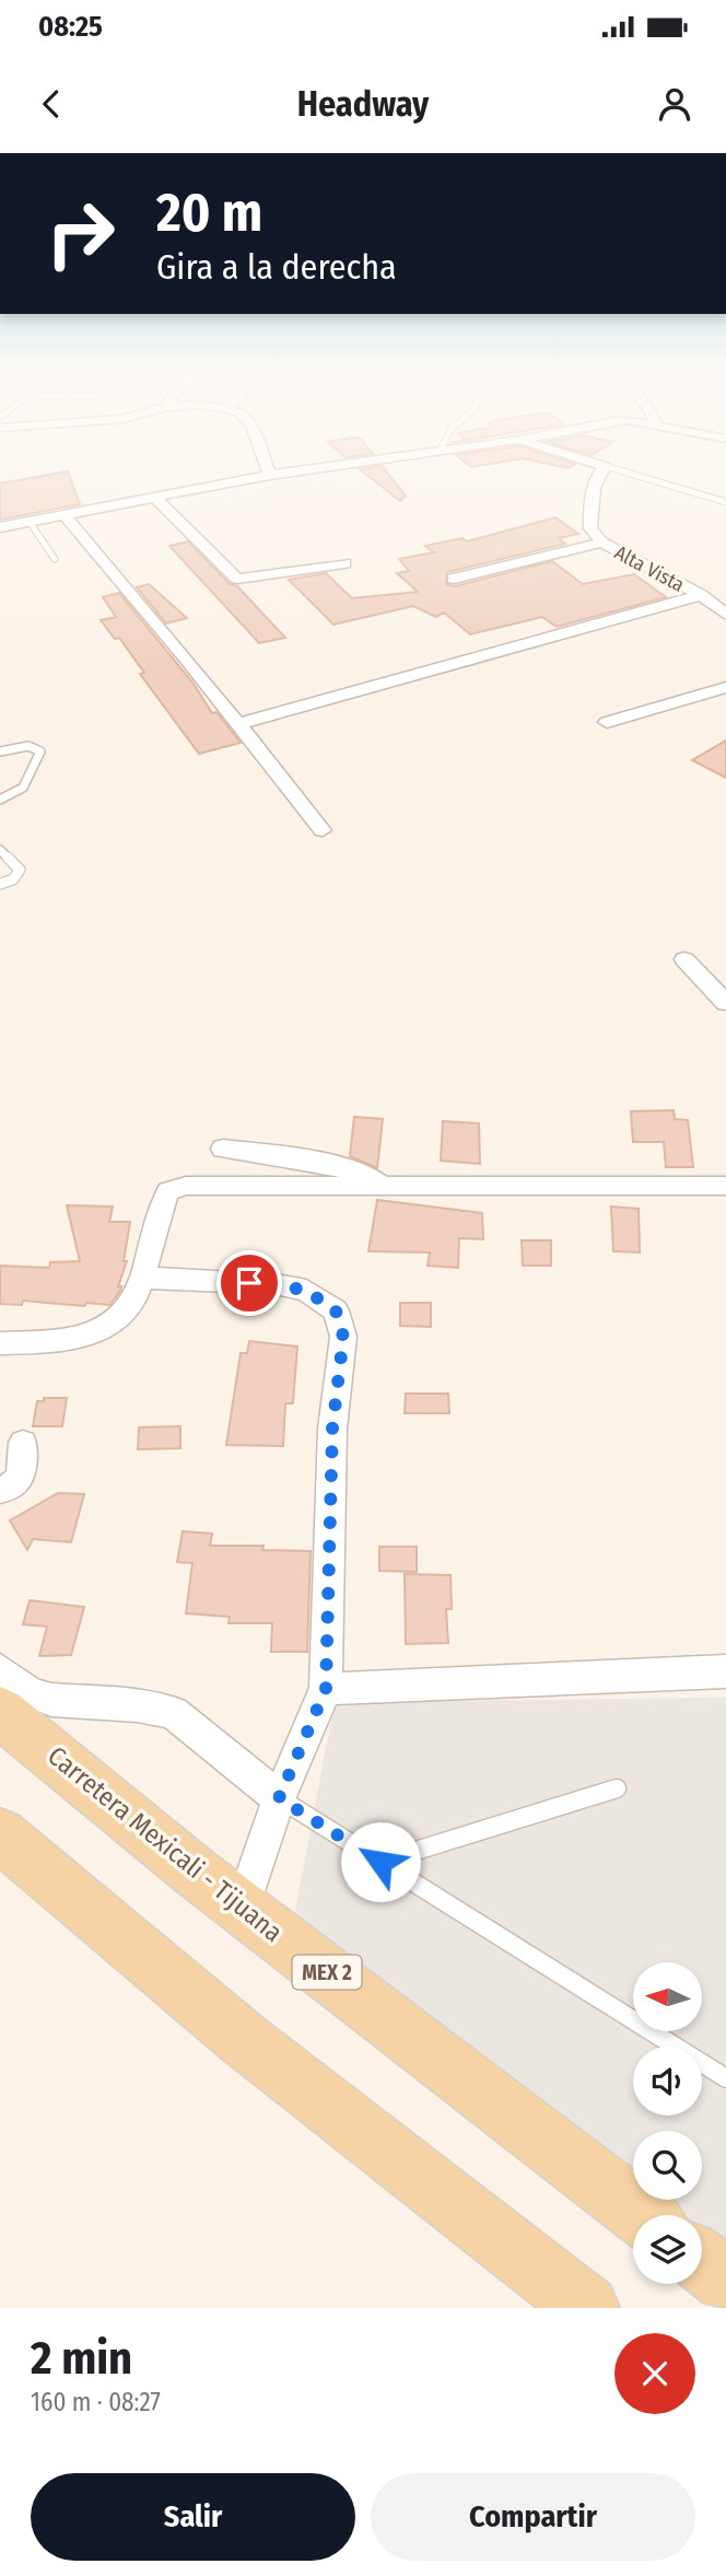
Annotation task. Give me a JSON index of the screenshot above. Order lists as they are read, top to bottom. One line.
{"streets":{"main road":["Carretera Mexicali - Tijuana","MEX 2"],"street":["Alta Vista"]},"north":"left","page":{"status":"08:25","header":"Headway","turn":["20 m","Gira a la derecha"],"heading":["2 min","160 m · 08:27"],"buttons":["Salir","Compartir"]}}
